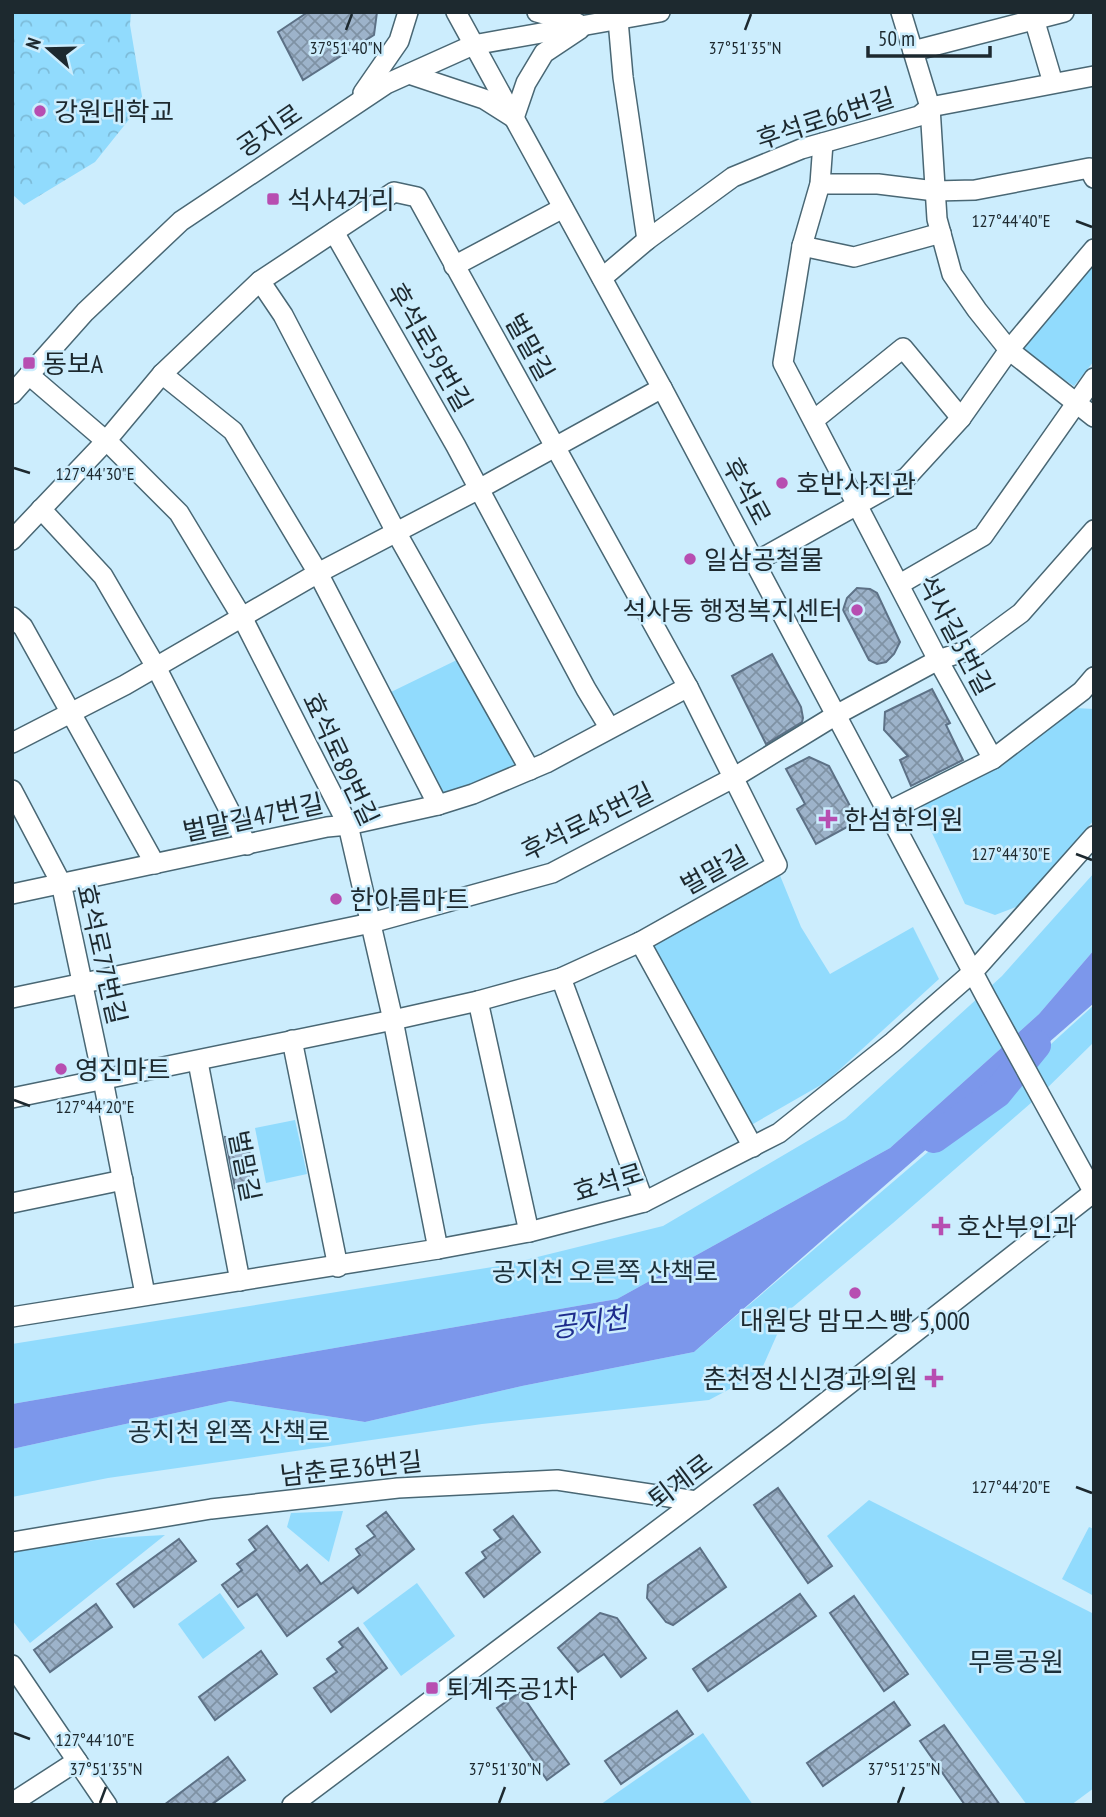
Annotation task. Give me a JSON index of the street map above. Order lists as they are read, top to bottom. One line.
{"streets":{"street":["후석로66번길","공지로","후석로59번길","벌말길","후석로","석사길5번길","효석로89번길","벌말길47번길","후석로45번길","효석로77번길","효석로","남춘로36번길","퇴계로"]},"crossings":[["후석로66번길","후석로"],["후석로66번길","석사길5번길"],["공지로","후석로"],["공지로","효석로89번길"],["후석로59번길","벌말길"],["후석로59번길","벌말길47번길"],["벌말길","효석로89번길"],["벌말길","벌말길47번길"],["벌말길","후석로45번길"],["벌말길","효석로77번길"],["벌말길","효석로"],["후석로","후석로45번길"],["후석로","효석로"],["후석로","퇴계로"],["석사길5번길","후석로45번길"],["효석로89번길","벌말길47번길"],["효석로89번길","후석로45번길"],["효석로89번길","효석로"],["벌말길47번길","효석로77번길"],["후석로45번길","효석로77번길"],["효석로77번길","효석로"],["남춘로36번길","퇴계로"]],"water":["공지천"],"parks":["공지천 오른쪽 산책로","공치천 왼쪽 산책로","무릉공원"],"places":{"other":["강원대학교","호반사진관","일삼공철물","석사동 행정복지센터","한아름마트","영진마트","대원당 맘모스빵 5,000"],"transit":["석사4거리","동보A","퇴계주공1차"],"health":["한섬한의원","호산부인과","춘천정신신경과의원"]},"scale_bar":"50 m","north":"left","coordinates":["37°51'40\"N","37°51'35\"N","127°44'40\"E","127°44'30\"E","127°44'20\"E","127°44'10\"E","37°51'30\"N","37°51'25\"N"]}
